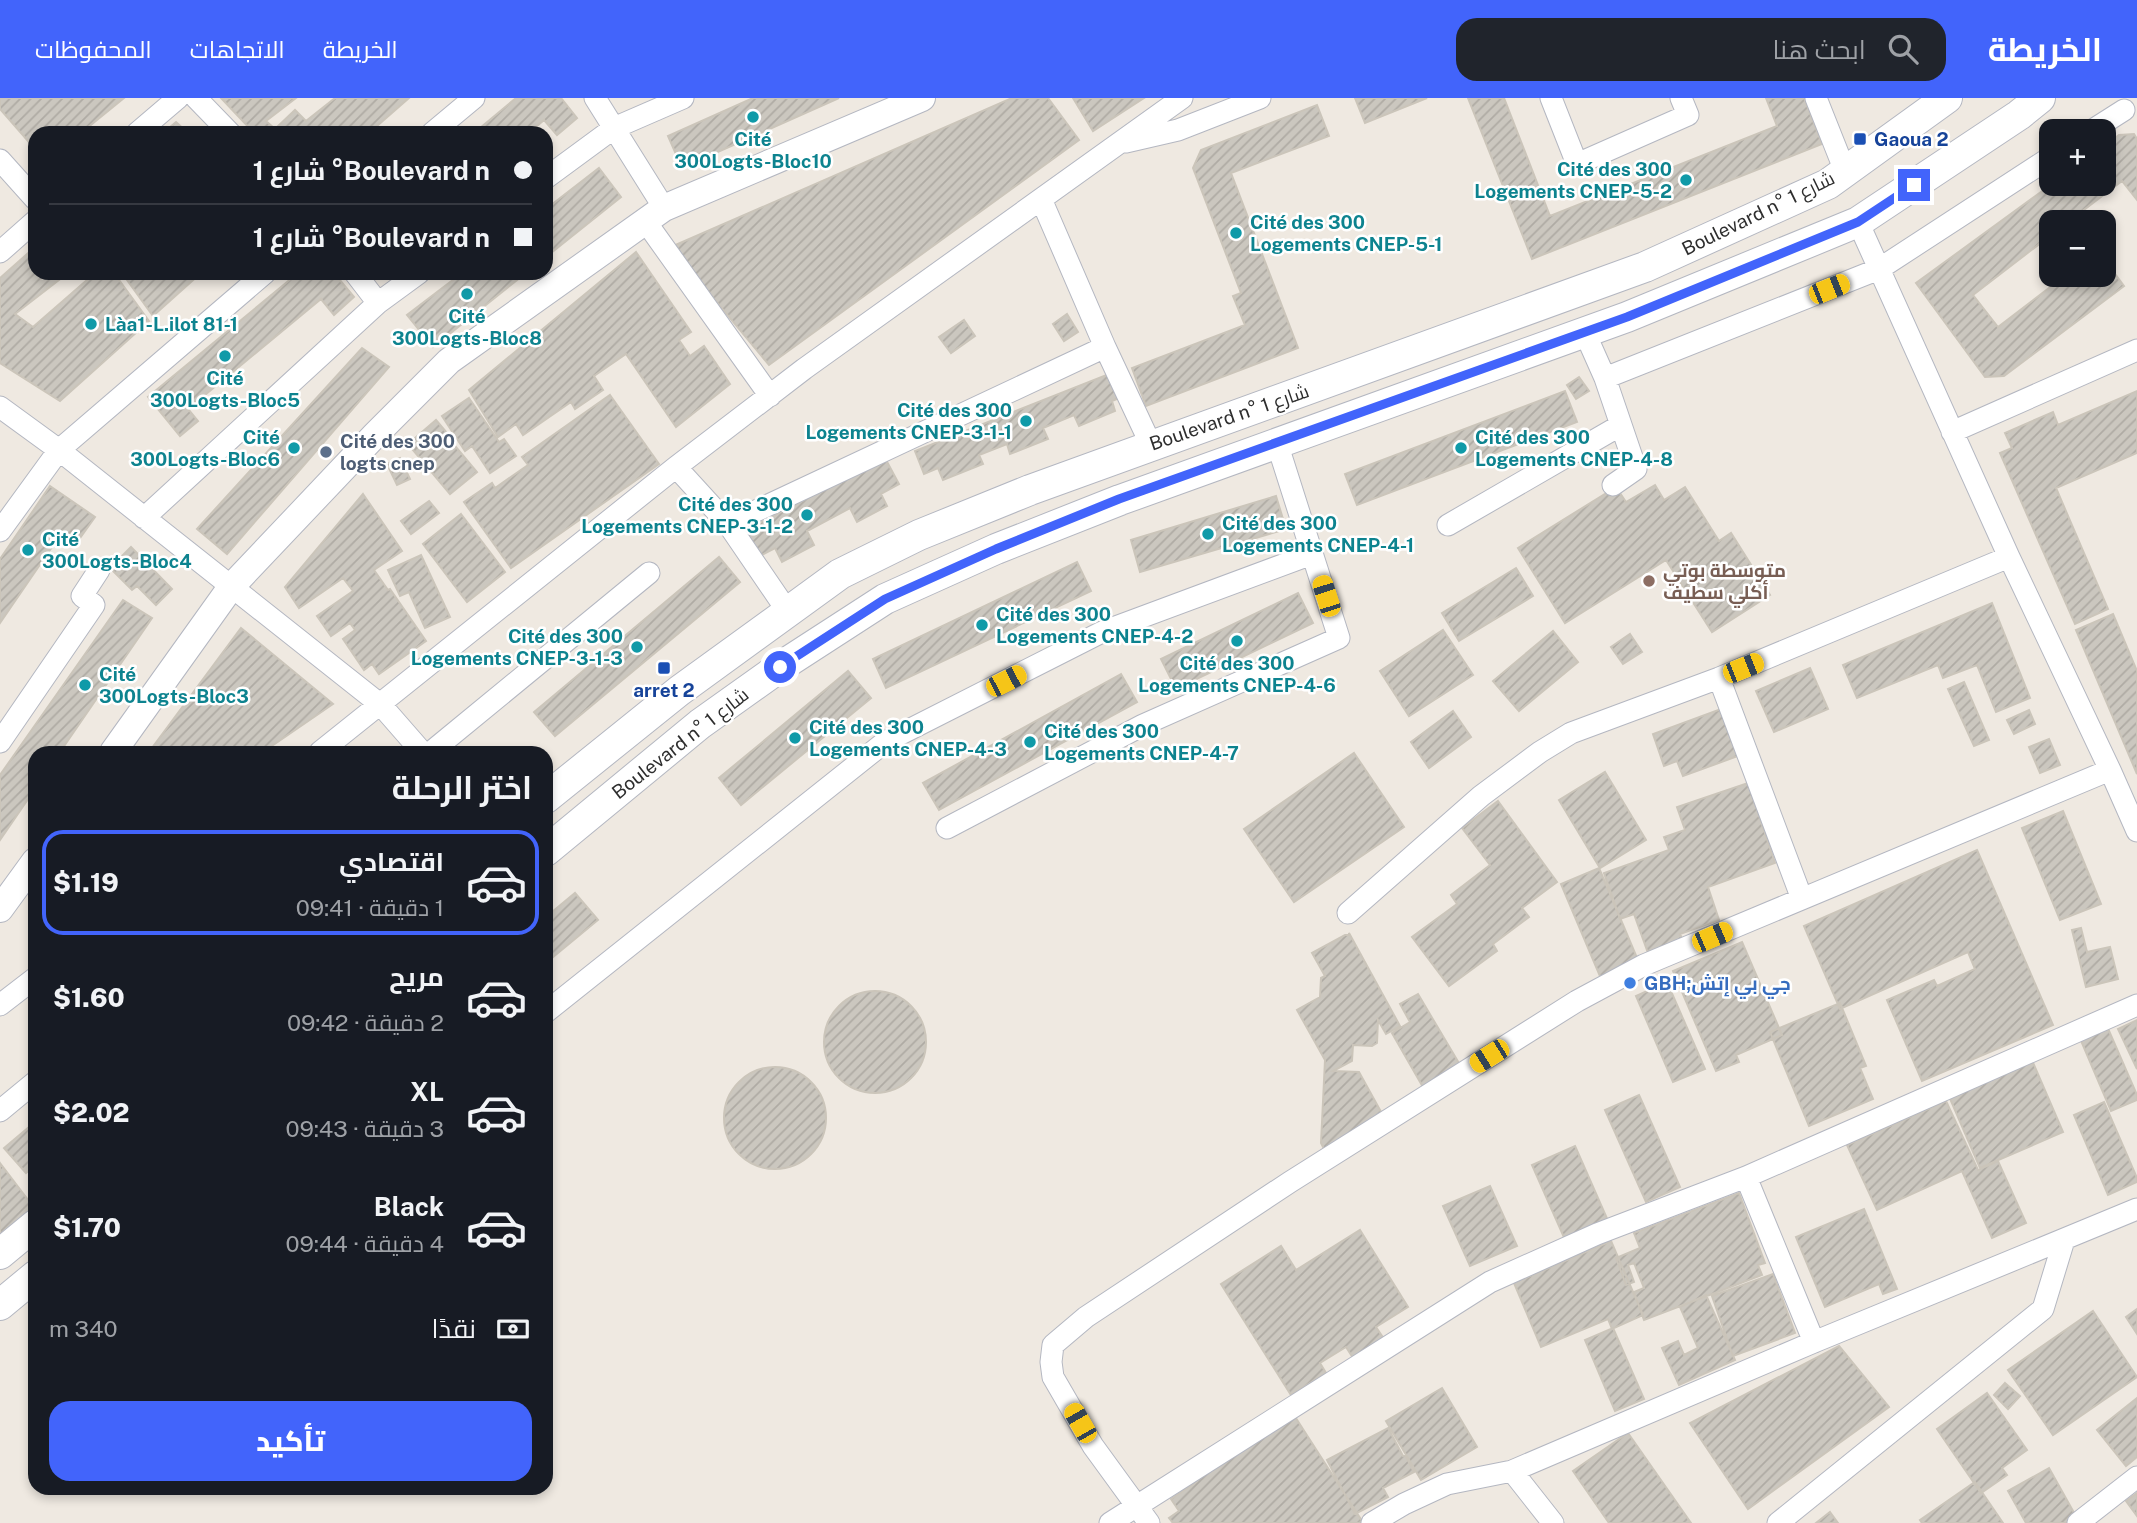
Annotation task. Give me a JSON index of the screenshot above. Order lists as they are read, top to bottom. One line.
{"streets":{"main road":["Boulevard n° شارع 1"]},"places":{"other":["Cité 300Logts-Bloc10","Cité des 300 Logements CNEP-5-2","Cité des 300 Logements CNEP-5-1","Cité 300Logts-Bloc8","Làa1-L.ilot 81-1","Cité 300Logts-Bloc5","Cité des 300 Logements CNEP-3-1-1","Cité 300Logts-Bloc6","Cité des 300 Logements CNEP-4-8","Cité des 300 logts cnep","Cité des 300 Logements CNEP-3-1-2","Cité des 300 Logements CNEP-4-1","Cité 300Logts-Bloc4","متوسطة بوتي أكلي سطيف","Cité des 300 Logements CNEP-4-2","Cité des 300 Logements CNEP-4-6","Cité des 300 Logements CNEP-3-1-3","Cité 300Logts-Bloc3","Cité des 300 Logements CNEP-4-3","Cité des 300 Logements CNEP-4-7","GBH;جي بي إتش"],"transit":["Gaoua 2","arret 2"]},"page":{"header":"الخريطة","search":"ابحث هنا","nav":["الخريطة","الاتجاهات","المحفوظات"],"map_buttons":["+","−"],"banner":["Boulevard n° شارع 1","Boulevard n° شارع 1"],"heading":"اختر الرحلة","list":[{"name":"اقتصادي","note":"1 دقيقة · 09:41","value":"$1.19"},{"name":"مريح","note":"2 دقيقة · 09:42","value":"$1.60"},{"name":"XL","note":"3 دقيقة · 09:43","value":"$2.02"},{"name":"Black","note":"4 دقيقة · 09:44","value":"$1.70"}],"pay":["نقدًا","340 m"],"buttons":"تأكيد"}}
